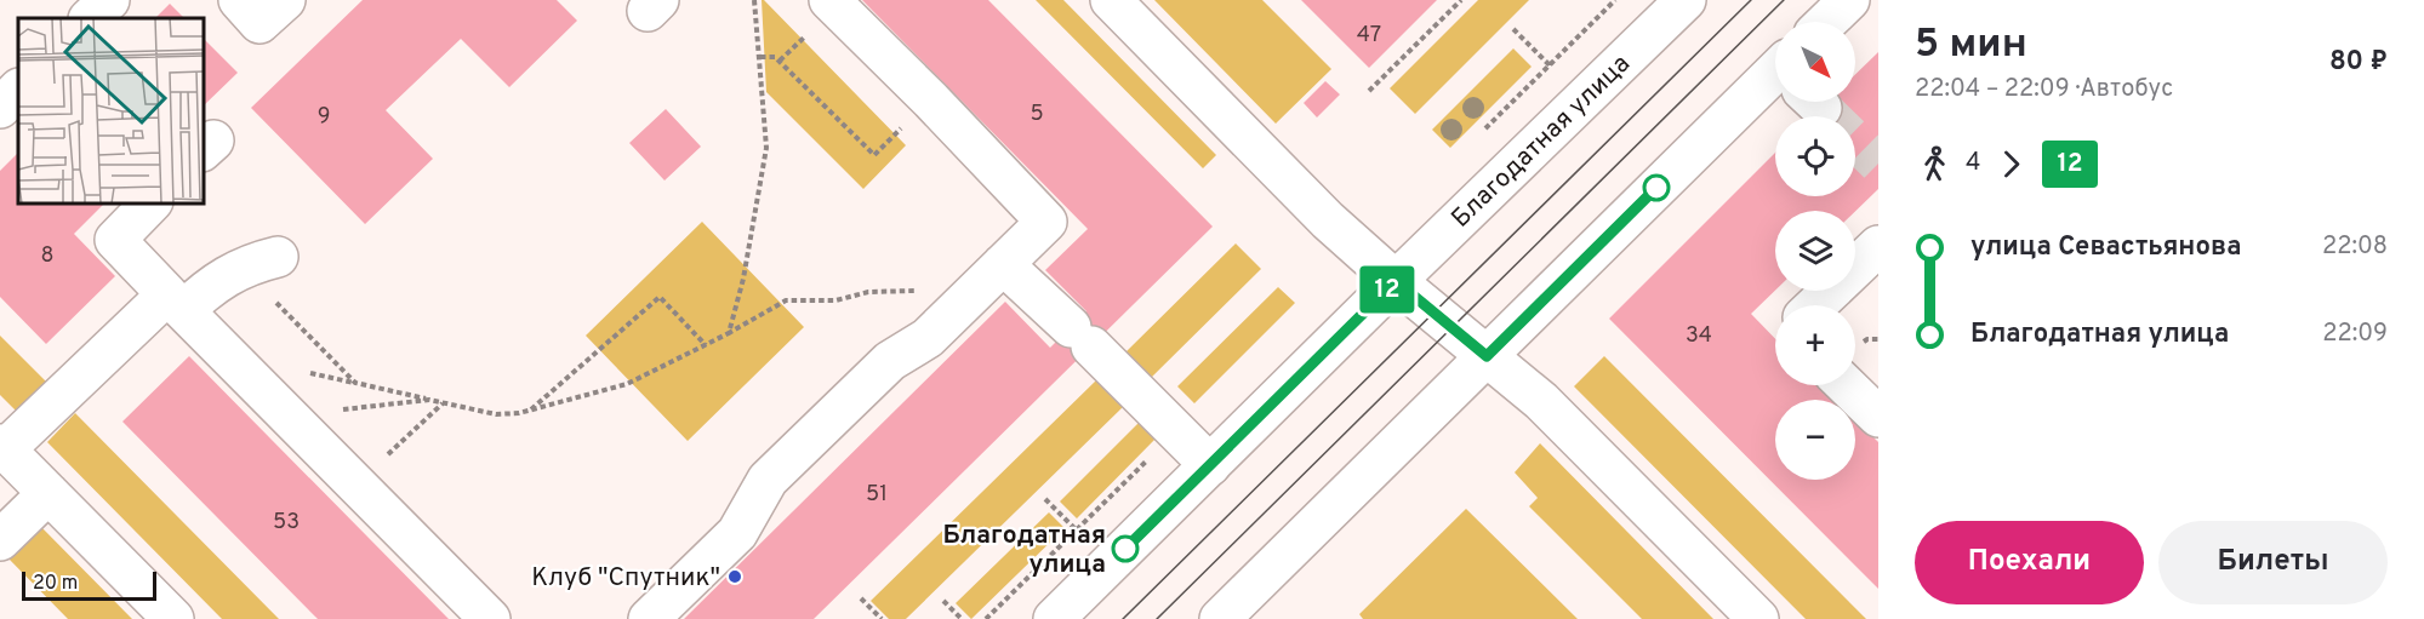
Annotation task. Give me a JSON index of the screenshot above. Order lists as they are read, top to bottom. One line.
{"streets":{"main road":["Благодатная улица"]},"places":["Благодатная улица","Клуб \"Спутник\""],"lines":["bus line 12"],"house_numbers":["47","5","9","8","34","51","53"],"scale_bar":"20 m","north":"bottom right","page":{"on_map":"12","heading":["5 мин","22:04 – 22:09 · Автобус","80 ₽"],"map_buttons":["+","−"],"legs":["4","12"],"list":[{"name":"улица Севастьянова","value":"22:08"},{"name":"Благодатная улица","value":"22:09"}],"buttons":["Поехали","Билеты"],"scale":"20 m"}}
